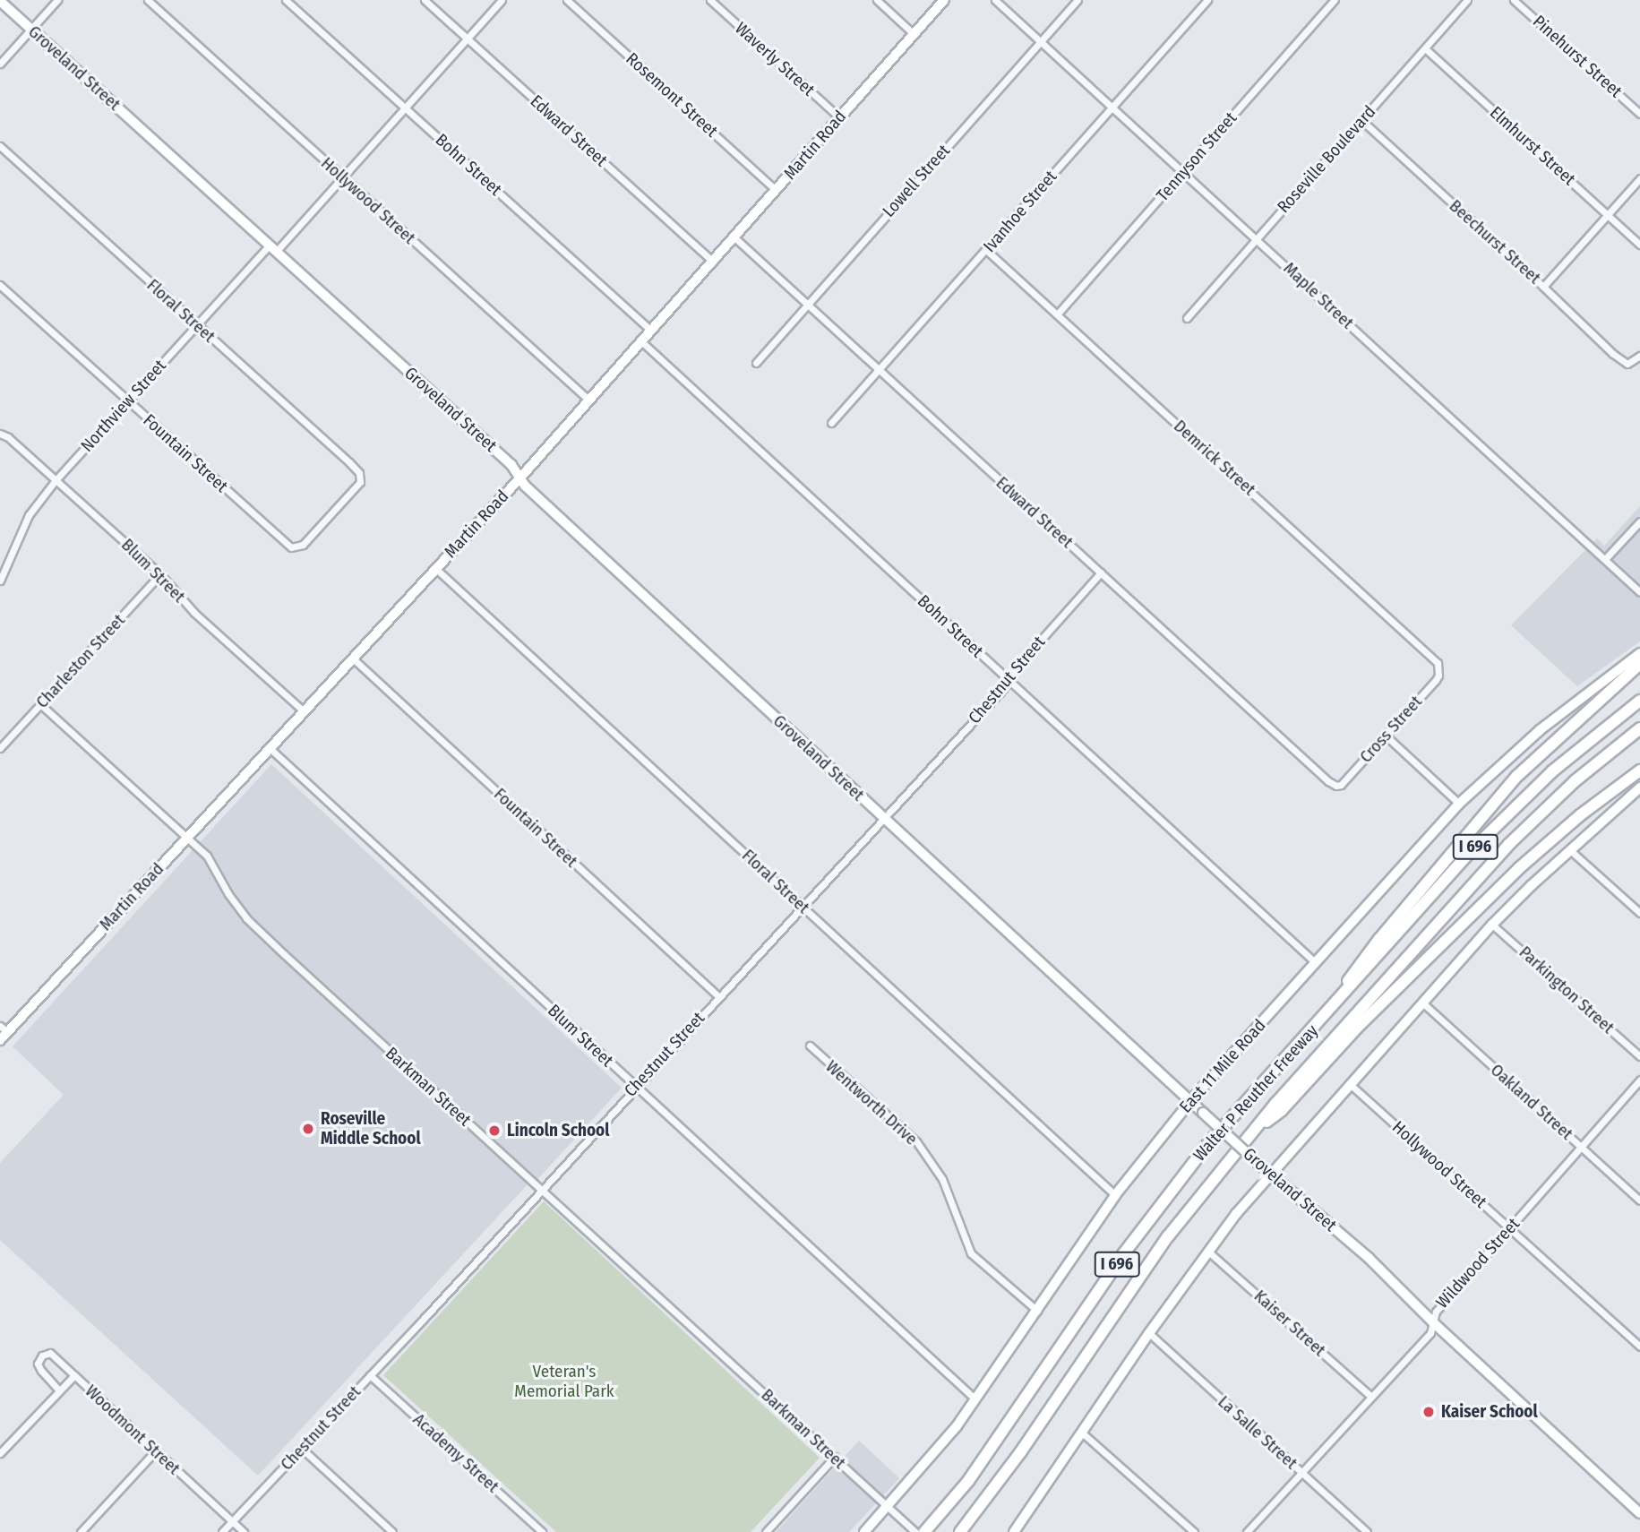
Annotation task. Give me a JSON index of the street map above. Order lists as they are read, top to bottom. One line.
{"streets":{"highway":["I 696","Walter P Reuther Freeway"],"street":["Pinehurst Street","Waverly Street","Groveland Street","Rosemont Street","Edward Street","Martin Road","Elmhurst Street","Tennyson Street","Roseville Boulevard","Bohn Street","Lowell Street","Hollywood Street","Ivanhoe Street","Beechurst Street","Maple Street","Floral Street","Northview Street","Fountain Street","Demrick Street","Blum Street","Charleston Street","Chestnut Street","Cross Street","Parkington Street","East 11 Mile Road","Barkman Street","Oakland Street","Wentworth Drive","Wildwood Street","Kaiser Street","Woodmont Street","La Salle Street","Academy Street"]},"crossings":[["Waverly Street","Martin Road"],["Groveland Street","Martin Road"],["Groveland Street","Northview Street"],["Groveland Street","Chestnut Street"],["Groveland Street","East 11 Mile Road"],["Groveland Street","Wildwood Street"],["Rosemont Street","Martin Road"],["Edward Street","Martin Road"],["Edward Street","Lowell Street"],["Edward Street","Ivanhoe Street"],["Edward Street","Northview Street"],["Edward Street","Chestnut Street"],["Edward Street","Cross Street"],["Martin Road","Bohn Street"],["Martin Road","Hollywood Street"],["Martin Road","Floral Street"],["Martin Road","Fountain Street"],["Martin Road","Blum Street"],["Martin Road","Barkman Street"],["Elmhurst Street","Roseville Boulevard"],["Tennyson Street","Maple Street"],["Tennyson Street","Demrick Street"],["Roseville Boulevard","Beechurst Street"],["Roseville Boulevard","Maple Street"],["Bohn Street","Northview Street"],["Bohn Street","Chestnut Street"],["Bohn Street","East 11 Mile Road"],["Lowell Street","Maple Street"],["Hollywood Street","Northview Street"],["Hollywood Street","Wildwood Street"],["Ivanhoe Street","Maple Street"],["Ivanhoe Street","Demrick Street"],["Floral Street","Northview Street"],["Floral Street","Fountain Street"],["Floral Street","Chestnut Street"],["Floral Street","East 11 Mile Road"],["Northview Street","Fountain Street"],["Northview Street","Blum Street"],["Fountain Street","Chestnut Street"],["Demrick Street","Cross Street"],["Blum Street","Charleston Street"],["Blum Street","Chestnut Street"],["Blum Street","East 11 Mile Road"],["Charleston Street","Barkman Street"],["Chestnut Street","Barkman Street"],["Chestnut Street","Woodmont Street"],["Chestnut Street","Academy Street"],["East 11 Mile Road","Barkman Street"],["East 11 Mile Road","Wentworth Drive"],["Oakland Street","Wildwood Street"],["Wildwood Street","Kaiser Street"],["Wildwood Street","La Salle Street"]],"parks":["Veteran's Memorial Park"],"places":["Roseville Middle School","Lincoln School","Kaiser School"]}
